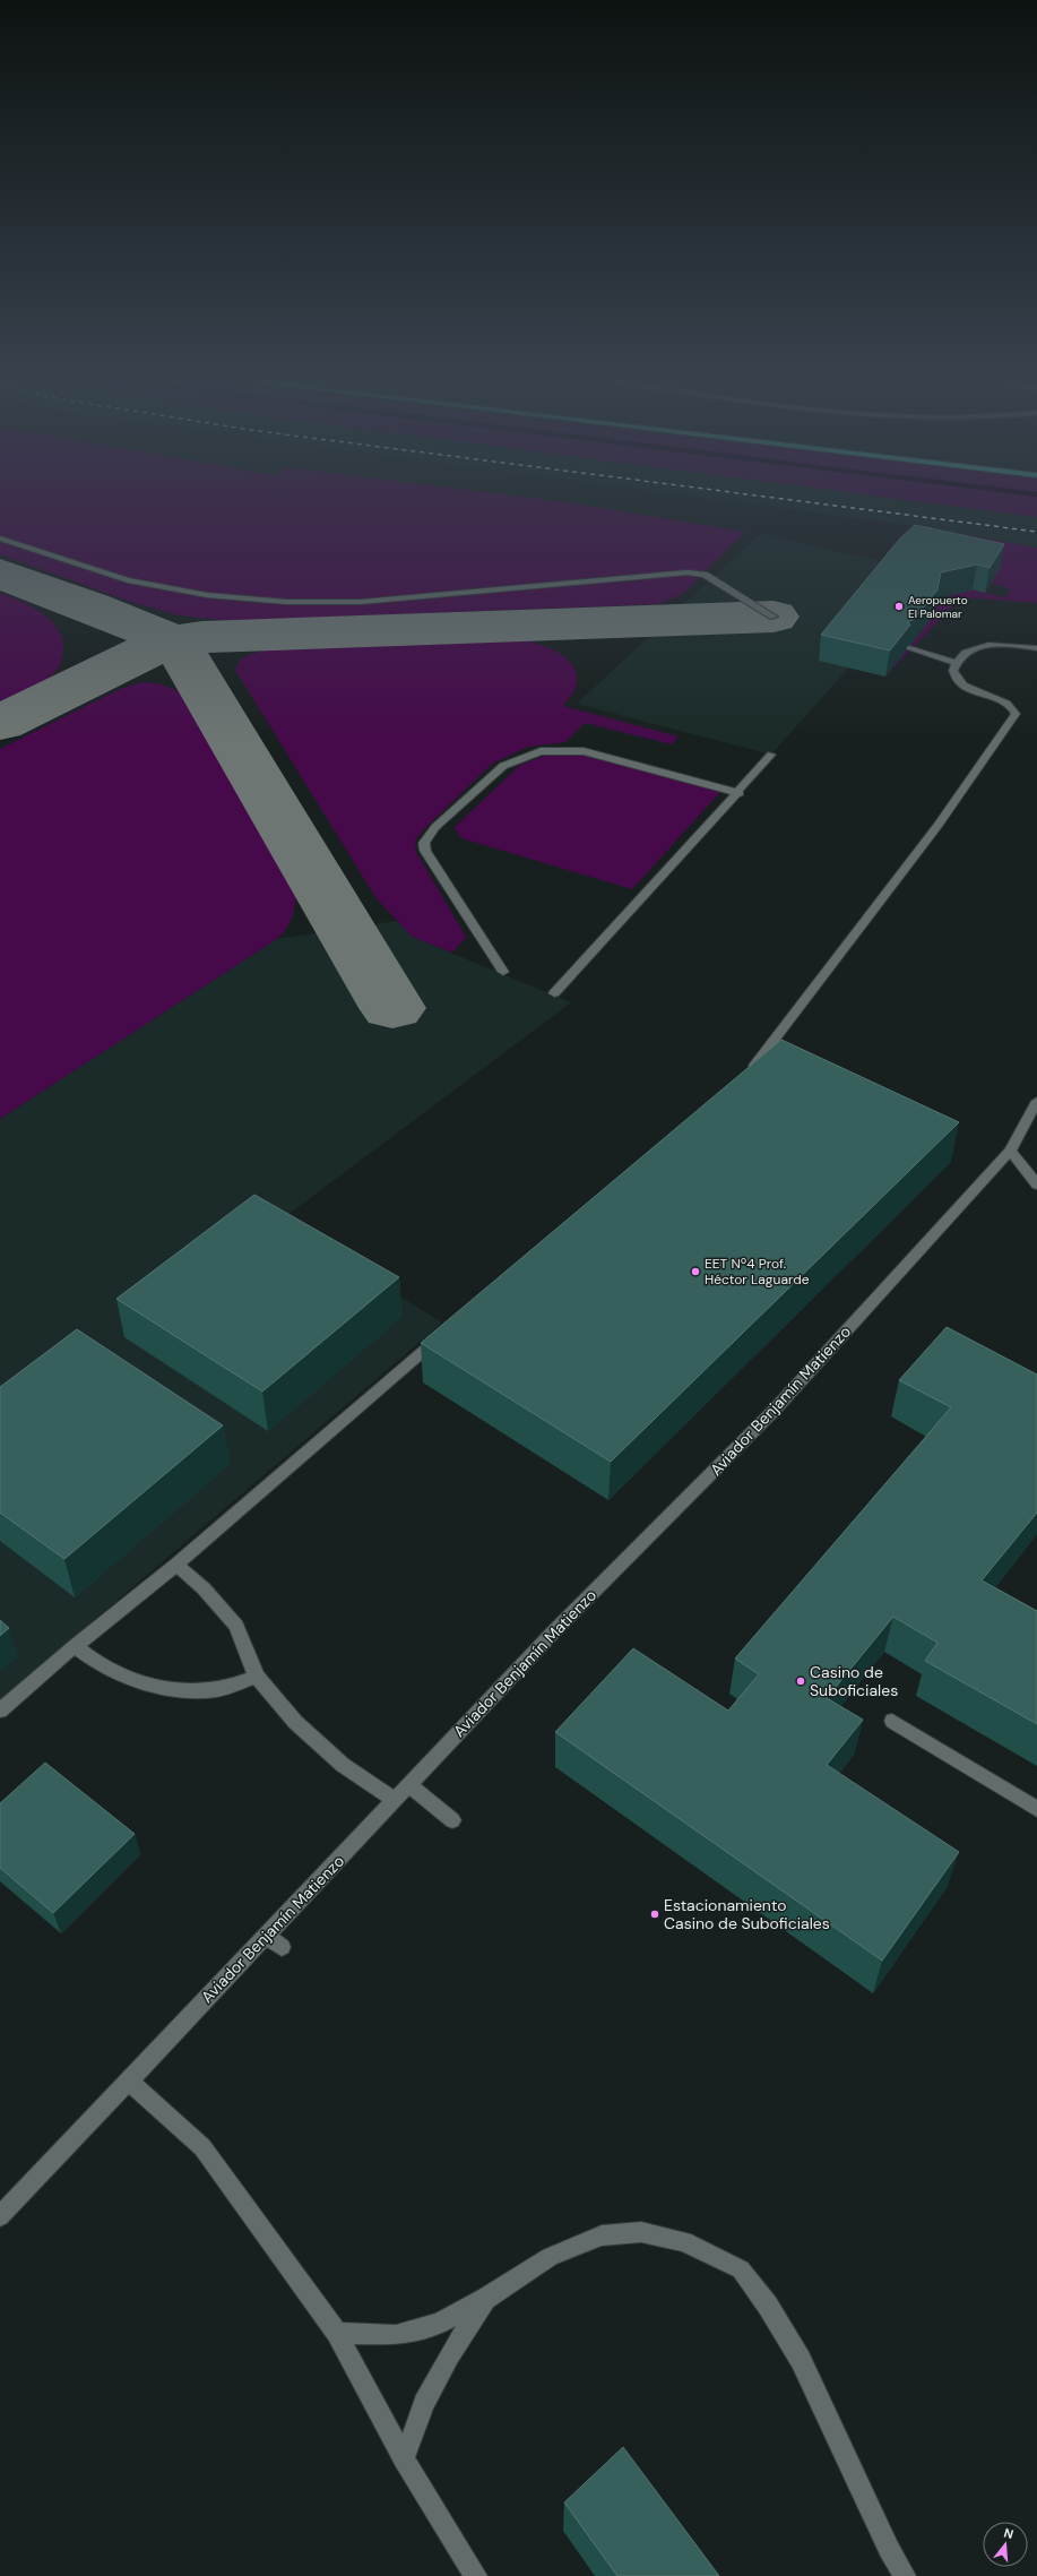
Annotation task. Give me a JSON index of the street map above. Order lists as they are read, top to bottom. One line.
{"streets":{"street":["Aviador Benjamín Matienzo"]},"places":["Aeropuerto El Palomar","EET Nº4 Prof. Héctor Laguarde","Casino de Suboficiales","Estacionamiento Casino de Suboficiales"],"north":"top"}
